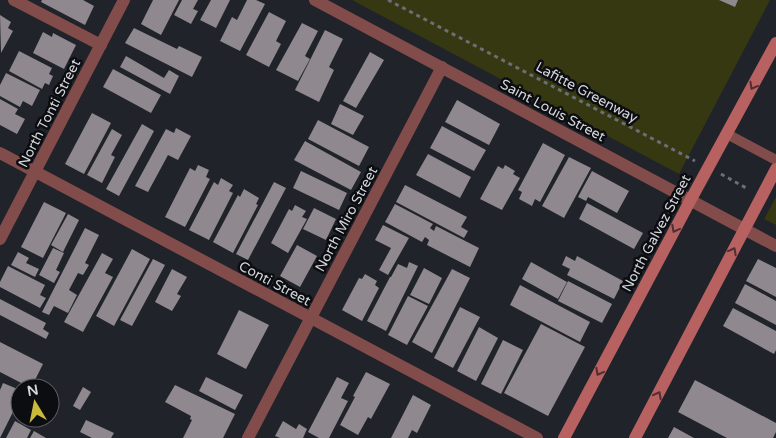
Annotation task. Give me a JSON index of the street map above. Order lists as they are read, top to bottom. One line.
{"streets":{"street":["Saint Louis Street","North Tonti Street","North Miro Street","North Galvez Street","Conti Street"],"path":["Lafitte Greenway"]},"crossings":[["Lafitte Greenway","North Galvez Street"],["Saint Louis Street","North Miro Street"],["Saint Louis Street","North Galvez Street"],["North Tonti Street","Conti Street"],["North Miro Street","Conti Street"]],"north":"top"}
